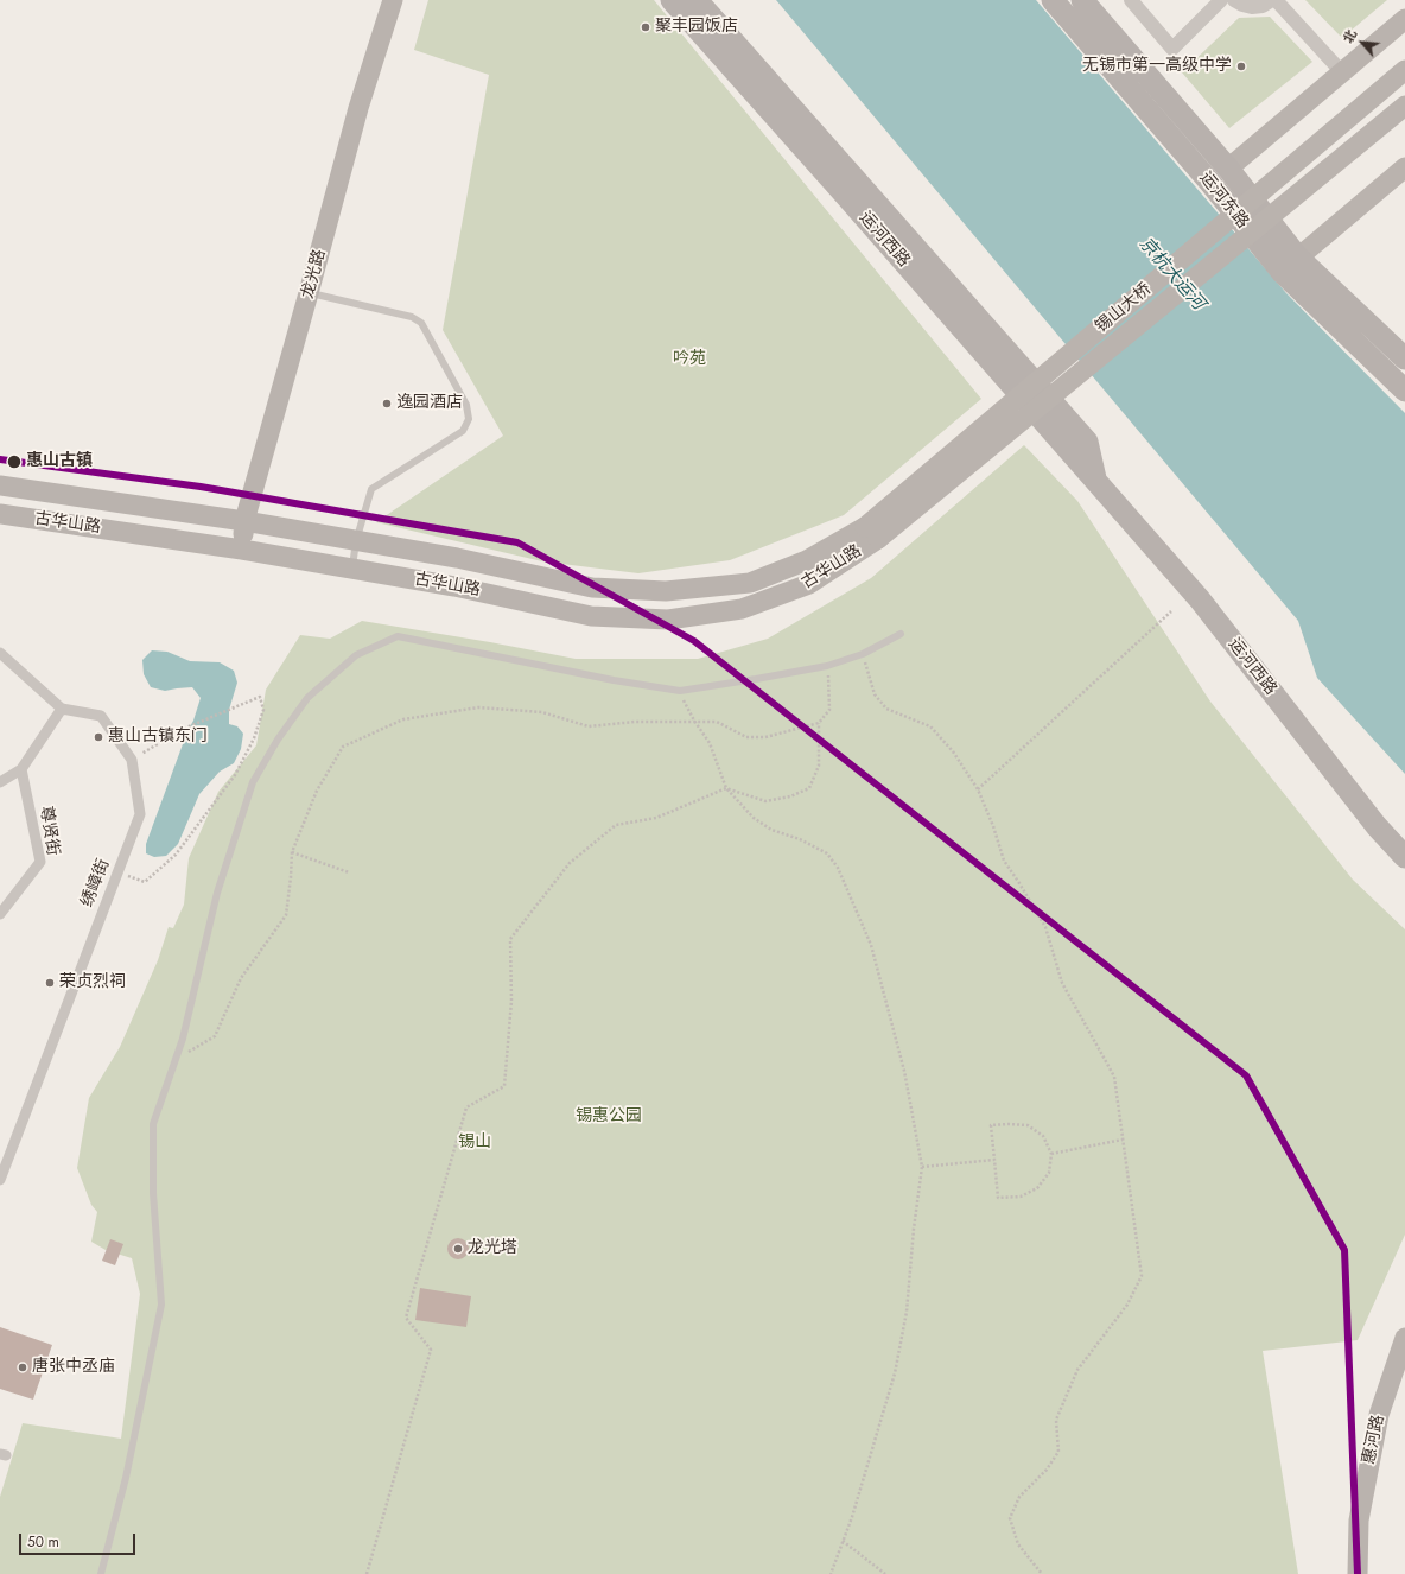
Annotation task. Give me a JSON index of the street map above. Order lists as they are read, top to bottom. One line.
{"streets":{"main road":["运河东路","运河西路","龙光路","锡山大桥","古华山路","惠河路"],"street":["尊贤街","绣嶂街"]},"crossings":[["龙光路","古华山路"],["锡山大桥","古华山路"]],"water":["京杭大运河"],"parks":["吟苑","锡惠公园","锡山"],"places":["聚丰园饭店","无锡市第一高级中学","逸园酒店","惠山古镇","惠山古镇东门","荣贞烈祠","龙光塔","唐张中丞庙"],"scale_bar":"50 m","north":"top left"}
